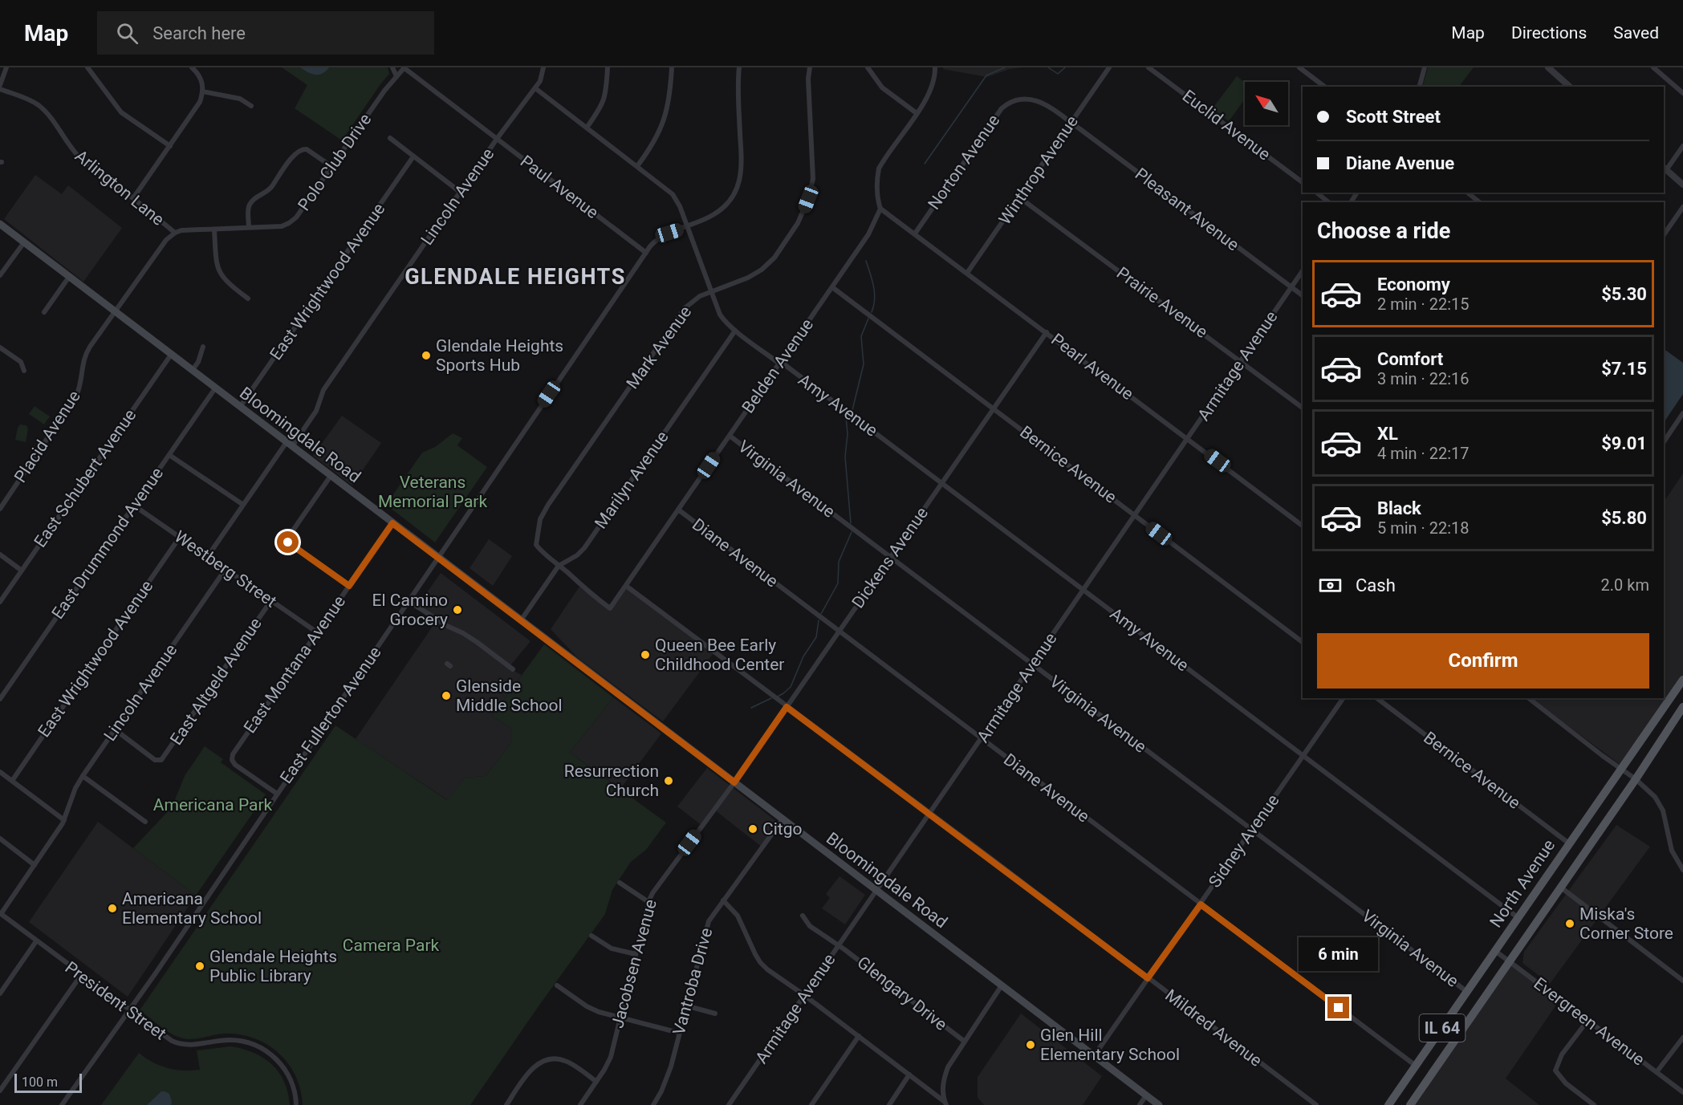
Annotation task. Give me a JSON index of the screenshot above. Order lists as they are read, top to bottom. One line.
{"streets":{"main road":["Bloomingdale Road","North Avenue","IL 64"],"street":["Euclid Avenue","Polo Club Drive","Norton Avenue","Winthrop Avenue","Paul Avenue","Arlington Lane","Lincoln Avenue","Pleasant Avenue","East Wrightwood Avenue","Prairie Avenue","Mark Avenue","Belden Avenue","Armitage Avenue","Pearl Avenue","Amy Avenue","Placid Avenue","Bernice Avenue","East Schubert Avenue","Virginia Avenue","Marilyn Avenue","East Drummond Avenue","Diane Avenue","Dickens Avenue","Westberg Street","East Montana Avenue","East Altgeld Avenue","East Fullerton Avenue","Sidney Avenue","Jacobsen Avenue","Vantroba Drive","Glengary Drive","President Street","Evergreen Avenue","Mildred Avenue"]},"crossings":[["Polo Club Drive","Paul Avenue"],["Polo Club Drive","Arlington Lane"],["Norton Avenue","Winthrop Avenue"],["Norton Avenue","Pleasant Avenue"],["Norton Avenue","Pearl Avenue"],["Winthrop Avenue","Pleasant Avenue"],["Winthrop Avenue","Prairie Avenue"],["Winthrop Avenue","Pearl Avenue"],["Paul Avenue","Lincoln Avenue"],["Paul Avenue","East Fullerton Avenue"],["Lincoln Avenue","Amy Avenue"],["Lincoln Avenue","Bloomingdale Road"],["Lincoln Avenue","Westberg Street"],["Lincoln Avenue","East Altgeld Avenue"],["Lincoln Avenue","President Street"],["Pleasant Avenue","Armitage Avenue"],["East Wrightwood Avenue","Bloomingdale Road"],["East Wrightwood Avenue","Westberg Street"],["Prairie Avenue","Armitage Avenue"],["Mark Avenue","Belden Avenue"],["Mark Avenue","Amy Avenue"],["Mark Avenue","Marilyn Avenue"],["Belden Avenue","Pearl Avenue"],["Belden Avenue","Amy Avenue"],["Belden Avenue","Bernice Avenue"],["Belden Avenue","Virginia Avenue"],["Belden Avenue","Marilyn Avenue"],["Belden Avenue","Diane Avenue"],["Belden Avenue","Mildred Avenue"],["Armitage Avenue","Pearl Avenue"],["Armitage Avenue","Amy Avenue"],["Armitage Avenue","Bloomingdale Road"],["Armitage Avenue","Bernice Avenue"],["Armitage Avenue","Virginia Avenue"],["Armitage Avenue","Diane Avenue"],["Armitage Avenue","Glengary Drive"],["Armitage Avenue","Mildred Avenue"],["Pearl Avenue","Dickens Avenue"],["Amy Avenue","Marilyn Avenue"],["Amy Avenue","Dickens Avenue"],["Amy Avenue","East Fullerton Avenue"],["Amy Avenue","Sidney Avenue"],["Amy Avenue","North Avenue"],["Bloomingdale Road","Placid Avenue"],["Bloomingdale Road","East Schubert Avenue"],["Bloomingdale Road","Marilyn Avenue"],["Bloomingdale Road","East Drummond Avenue"],["Bloomingdale Road","Dickens Avenue"],["Bloomingdale Road","East Montana Avenue"],["Bloomingdale Road","East Fullerton Avenue"],["Bloomingdale Road","Sidney Avenue"],["Bloomingdale Road","Jacobsen Avenue"],["Bloomingdale Road","Vantroba Drive"],["Bernice Avenue","Dickens Avenue"],["Bernice Avenue","North Avenue"],["Virginia Avenue","Dickens Avenue"],["Virginia Avenue","Sidney Avenue"],["Virginia Avenue","North Avenue"],["East Drummond Avenue","Westberg Street"],["Diane Avenue","Dickens Avenue"],["Diane Avenue","Sidney Avenue"],["Diane Avenue","North Avenue"],["Dickens Avenue","Jacobsen Avenue"],["Dickens Avenue","Mildred Avenue"],["Westberg Street","East Montana Avenue"],["Westberg Street","East Altgeld Avenue"],["East Montana Avenue","East Fullerton Avenue"],["East Fullerton Avenue","President Street"],["Sidney Avenue","Mildred Avenue"],["North Avenue","Evergreen Avenue"]],"districts":["GLENDALE HEIGHTS"],"parks":["Veterans Memorial Park","Americana Park","Camera Park"],"places":["Glendale Heights Sports Hub","El Camino Grocery","Queen Bee Early Childhood Center","Glenside Middle School","Resurrection Church","Citgo","Americana Elementary School","Miska's Corner Store","Glendale Heights Public Library","Glen Hill Elementary School"],"scale_bar":"100 m","north":"top left","page":{"header":"Map","search":"Search here","nav":["Map","Directions","Saved"],"banner":["Scott Street","Diane Avenue"],"heading":"Choose a ride","list":[{"name":"Economy","note":"2 min · 22:15","value":"$5.30"},{"name":"Comfort","note":"3 min · 22:16","value":"$7.15"},{"name":"XL","note":"4 min · 22:17","value":"$9.01"},{"name":"Black","note":"5 min · 22:18","value":"$5.80"}],"pay":["Cash","2.0 km"],"buttons":"Confirm","bubble":"6 min","scale":"100 m"}}
